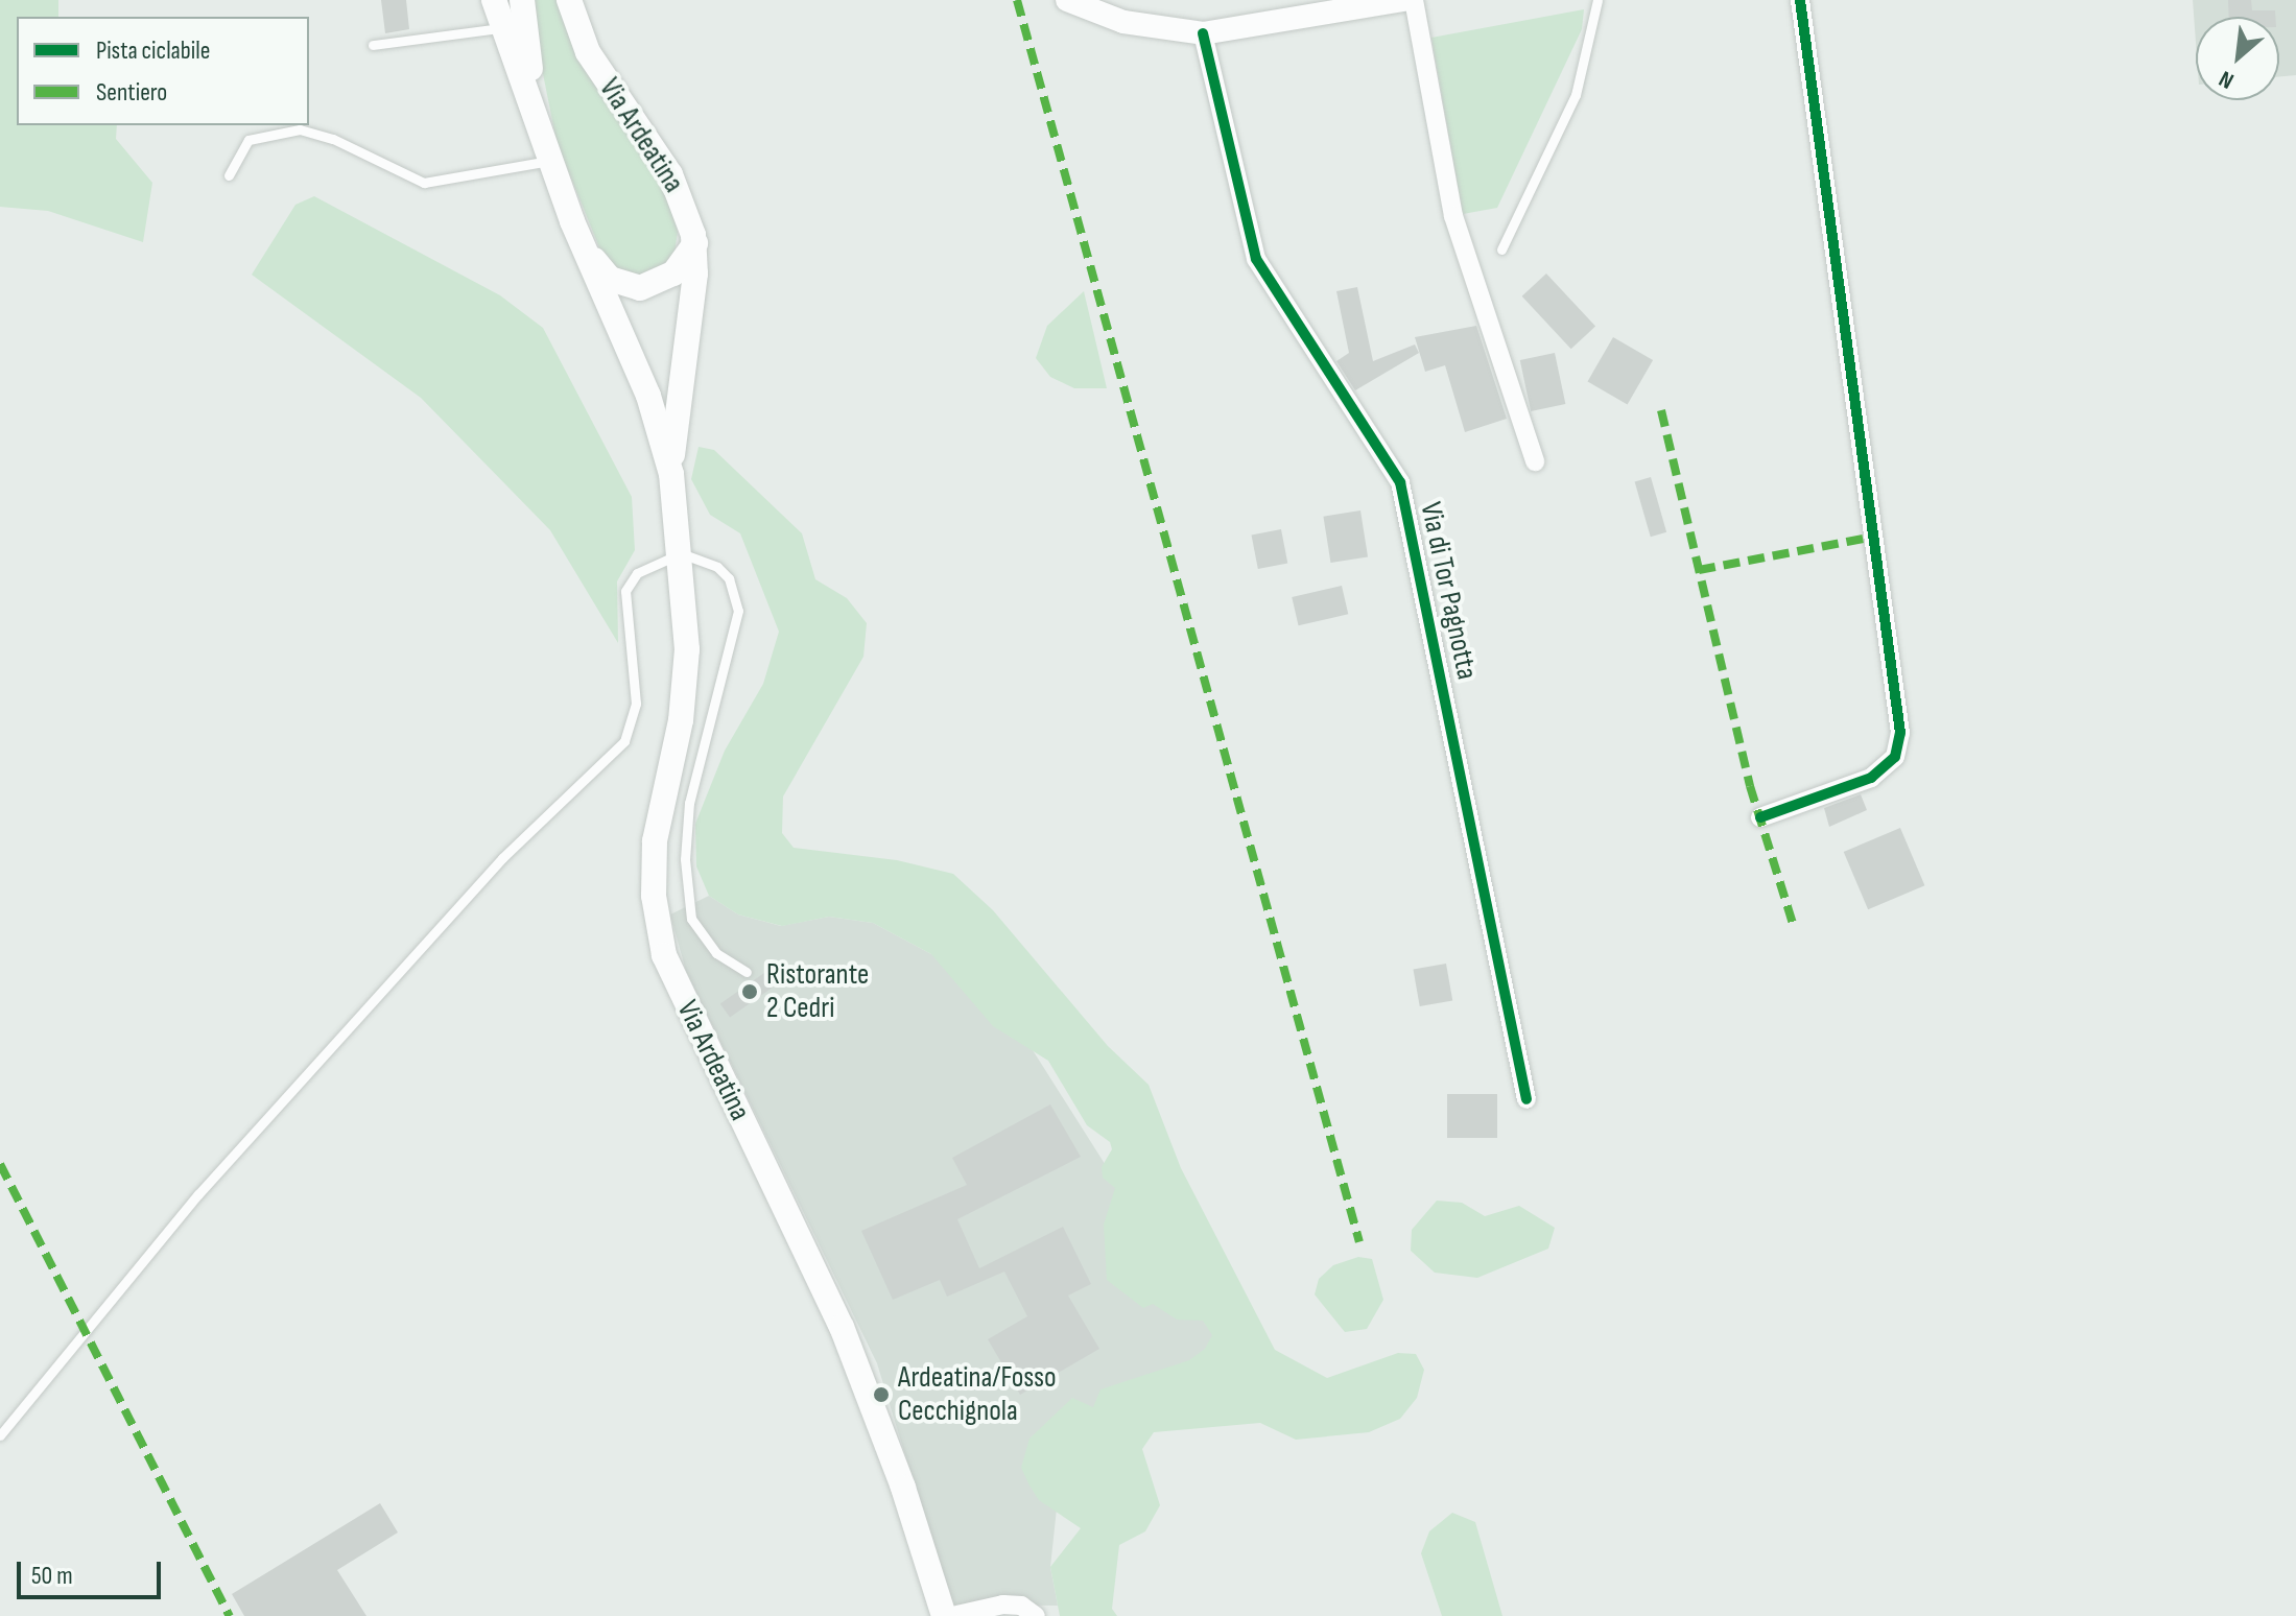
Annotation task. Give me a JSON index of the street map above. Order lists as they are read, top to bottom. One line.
{"streets":{"main road":["Via Ardeatina"],"street":["Via di Tor Pagnotta"]},"places":["Ristorante 2 Cedri","Ardeatina/Fosso Cecchignola"],"legend":["Pista ciclabile","Sentiero"],"scale_bar":"50 m","north":"bottom left"}
